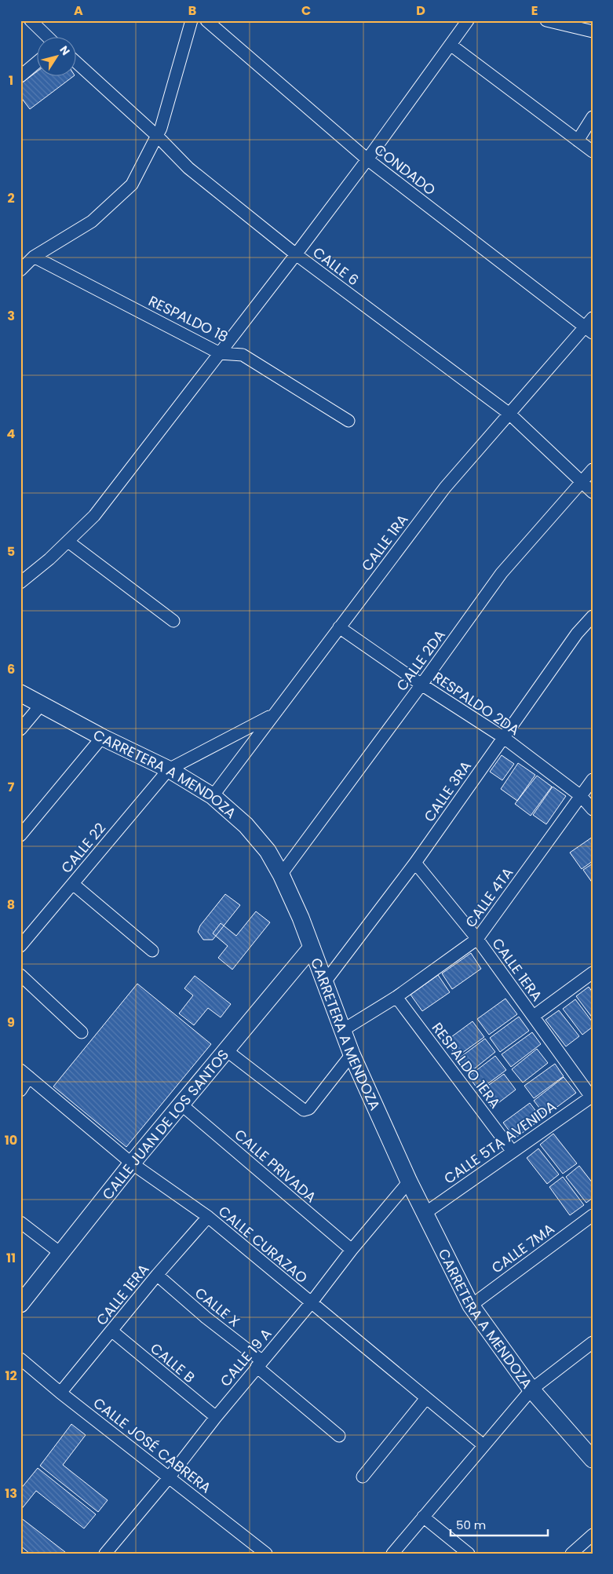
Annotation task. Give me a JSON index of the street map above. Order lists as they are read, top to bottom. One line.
{"streets":{"street":["CONDADO","CALLE 6","RESPALDO 18","CALLE 1RA","CALLE 2DA","RESPALDO 2DA","CARRETERA A MENDOZA","CALLE 3RA","CALLE 22","CALLE 4TA","CALLE 1ERA","RESPALDO 1ERA","CALLE JUAN DE LOS SANTOS","CALLE 5TA AVENIDA","CALLE PRIVADA","CALLE CURAZAO","CALLE 7MA","CALLE X","CALLE 19 A","CALLE B","CALLE JOSÉ CABRERA"]},"crossings":[["CONDADO","CALLE 1RA"],["CALLE 6","CALLE 1RA"],["CALLE 6","CALLE 2DA"],["CALLE 1RA","RESPALDO 2DA"],["CALLE 1RA","CARRETERA A MENDOZA"],["CALLE 2DA","RESPALDO 2DA"],["CALLE 2DA","CARRETERA A MENDOZA"],["RESPALDO 2DA","CALLE 3RA"],["RESPALDO 2DA","CALLE 4TA"],["CARRETERA A MENDOZA","CALLE 3RA"],["CARRETERA A MENDOZA","CALLE 22"],["CARRETERA A MENDOZA","CALLE 4TA"],["CARRETERA A MENDOZA","CALLE JUAN DE LOS SANTOS"],["CARRETERA A MENDOZA","CALLE 5TA AVENIDA"],["CARRETERA A MENDOZA","CALLE 7MA"],["CARRETERA A MENDOZA","CALLE 19 A"],["CALLE 3RA","CALLE 1ERA"],["CALLE 4TA","CALLE 1ERA"],["CALLE 4TA","RESPALDO 1ERA"],["CALLE 1ERA","CALLE 5TA AVENIDA"],["CALLE 1ERA","CALLE CURAZAO"],["CALLE 1ERA","CALLE X"],["CALLE 1ERA","CALLE B"],["CALLE 1ERA","CALLE JOSÉ CABRERA"],["RESPALDO 1ERA","CALLE 5TA AVENIDA"],["CALLE JUAN DE LOS SANTOS","CALLE PRIVADA"],["CALLE JUAN DE LOS SANTOS","CALLE CURAZAO"],["CALLE PRIVADA","CALLE 19 A"],["CALLE CURAZAO","CALLE 19 A"],["CALLE X","CALLE 19 A"],["CALLE 19 A","CALLE B"],["CALLE 19 A","CALLE JOSÉ CABRERA"]],"scale_bar":"50 m","north":"top right","grid":{"columns":["A","B","C","D","E"],"rows":["1","2","3","4","5","6","7","8","9","10","11","12","13"]}}
